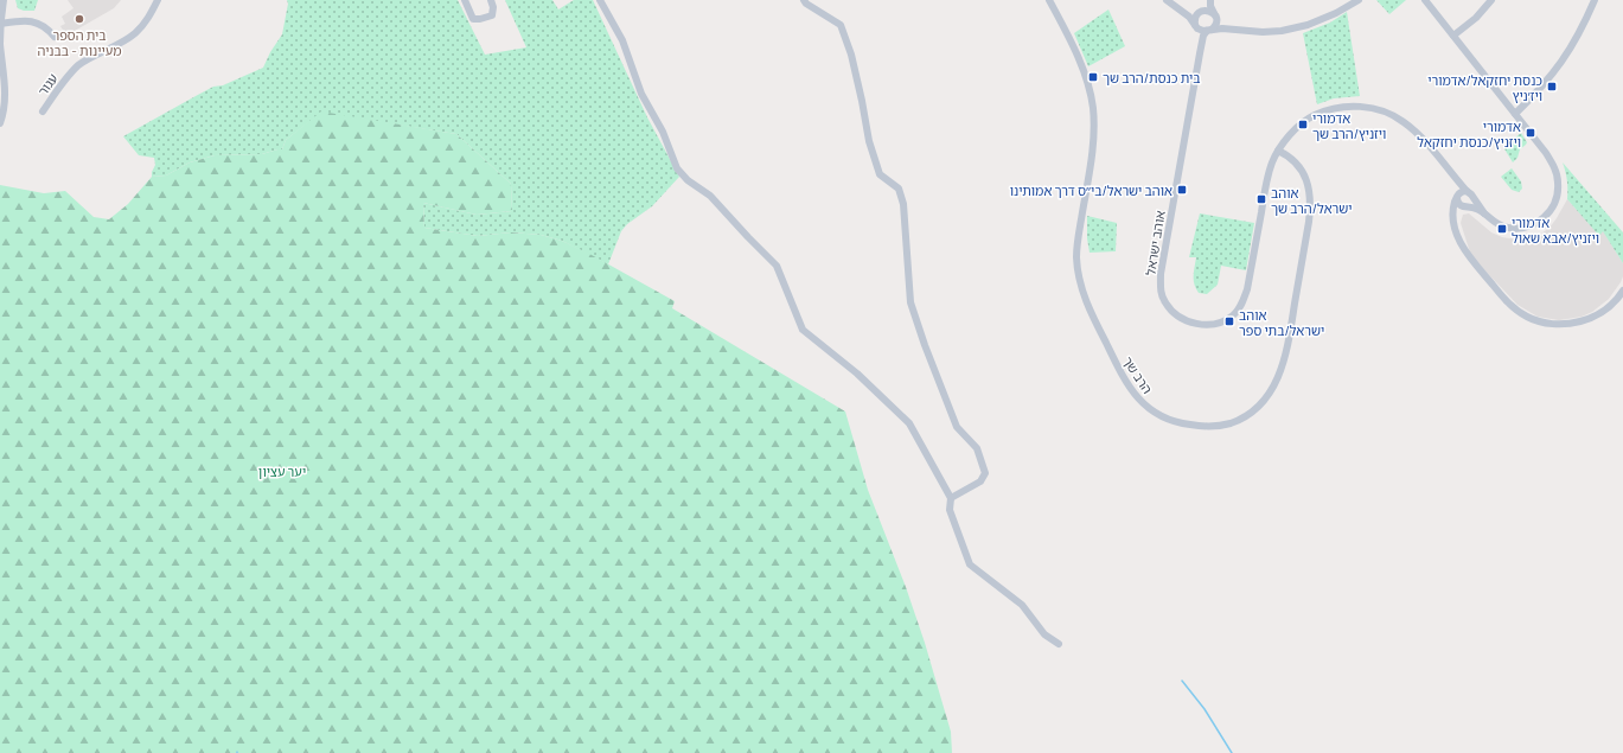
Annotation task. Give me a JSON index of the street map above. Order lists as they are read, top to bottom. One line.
{"streets":{"street":["עגור","אוהב ישראל","הרב שך"]},"crossings":[["אוהב ישראל","הרב שך"]],"parks":["יער עציון"],"places":{"other":["בית הספר מעיינות - בבניה"],"transit":["בית כנסת/הרב שך","כנסת יחזקאל/אדמורי ויז׳ניץ","אדמורי ויזניץ/הרב שך","אדמורי ויזניץ/כנסת יחזקאל","אוהב ישראל/בי״ס דרך אמותינו","אוהב ישראל/הרב שך","אדמורי ויזניץ/אבא שאול","אוהב ישראל/בתי ספר"]}}
